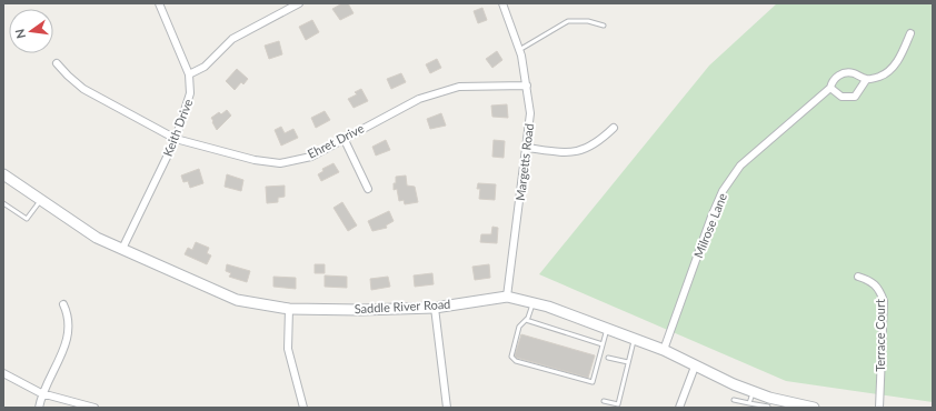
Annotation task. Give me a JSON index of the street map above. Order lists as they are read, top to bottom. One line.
{"streets":{"main road":["Saddle River Road"],"street":["Keith Drive","Ehret Drive","Margetts Road","Milrose Lane","Terrace Court"]},"crossings":[["Keith Drive","Ehret Drive"],["Keith Drive","Saddle River Road"],["Ehret Drive","Margetts Road"],["Margetts Road","Saddle River Road"],["Milrose Lane","Saddle River Road"]],"north":"left"}
